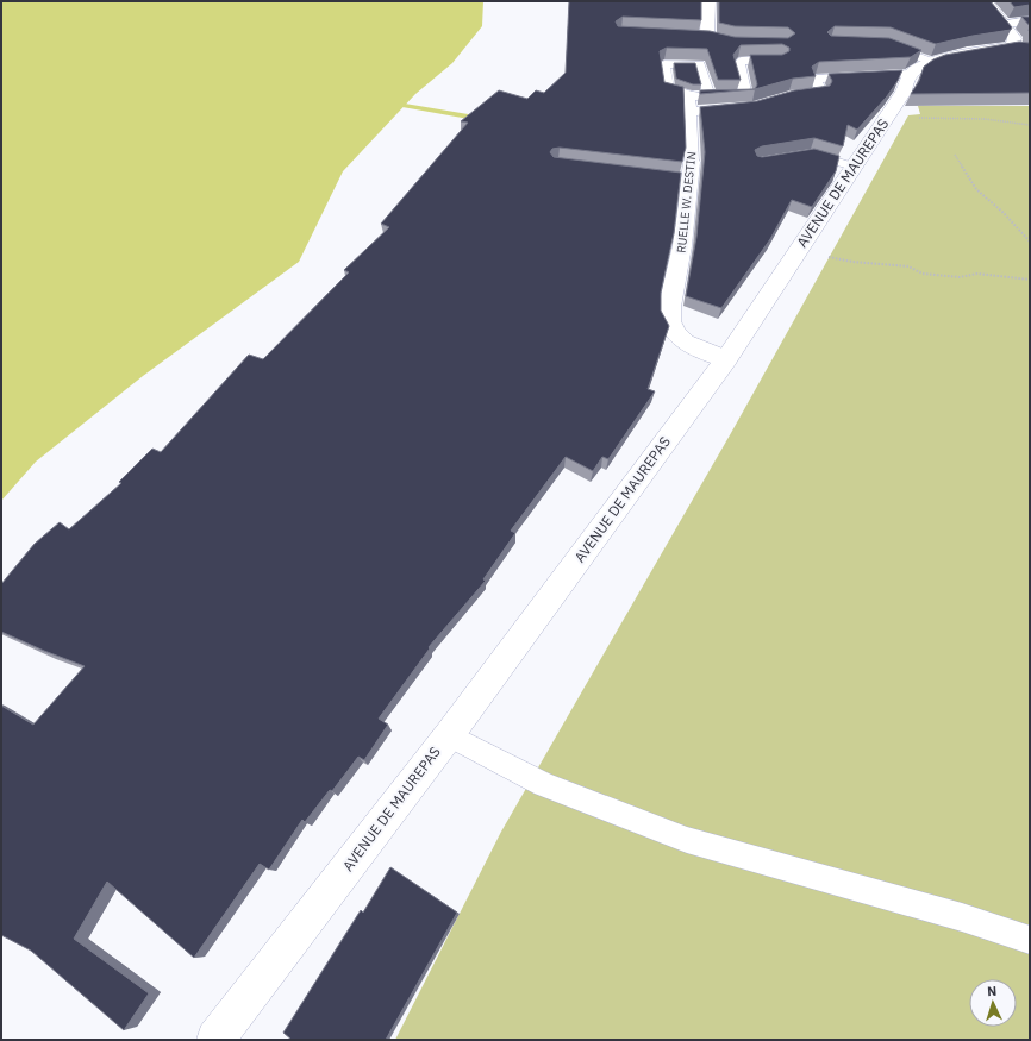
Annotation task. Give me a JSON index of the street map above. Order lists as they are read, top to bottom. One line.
{"streets":{"street":["AVENUE DE MAUREPAS","RUELLE W. DESTIN"]},"crossings":[["AVENUE DE MAUREPAS","RUELLE W. DESTIN"]],"north":"top"}
